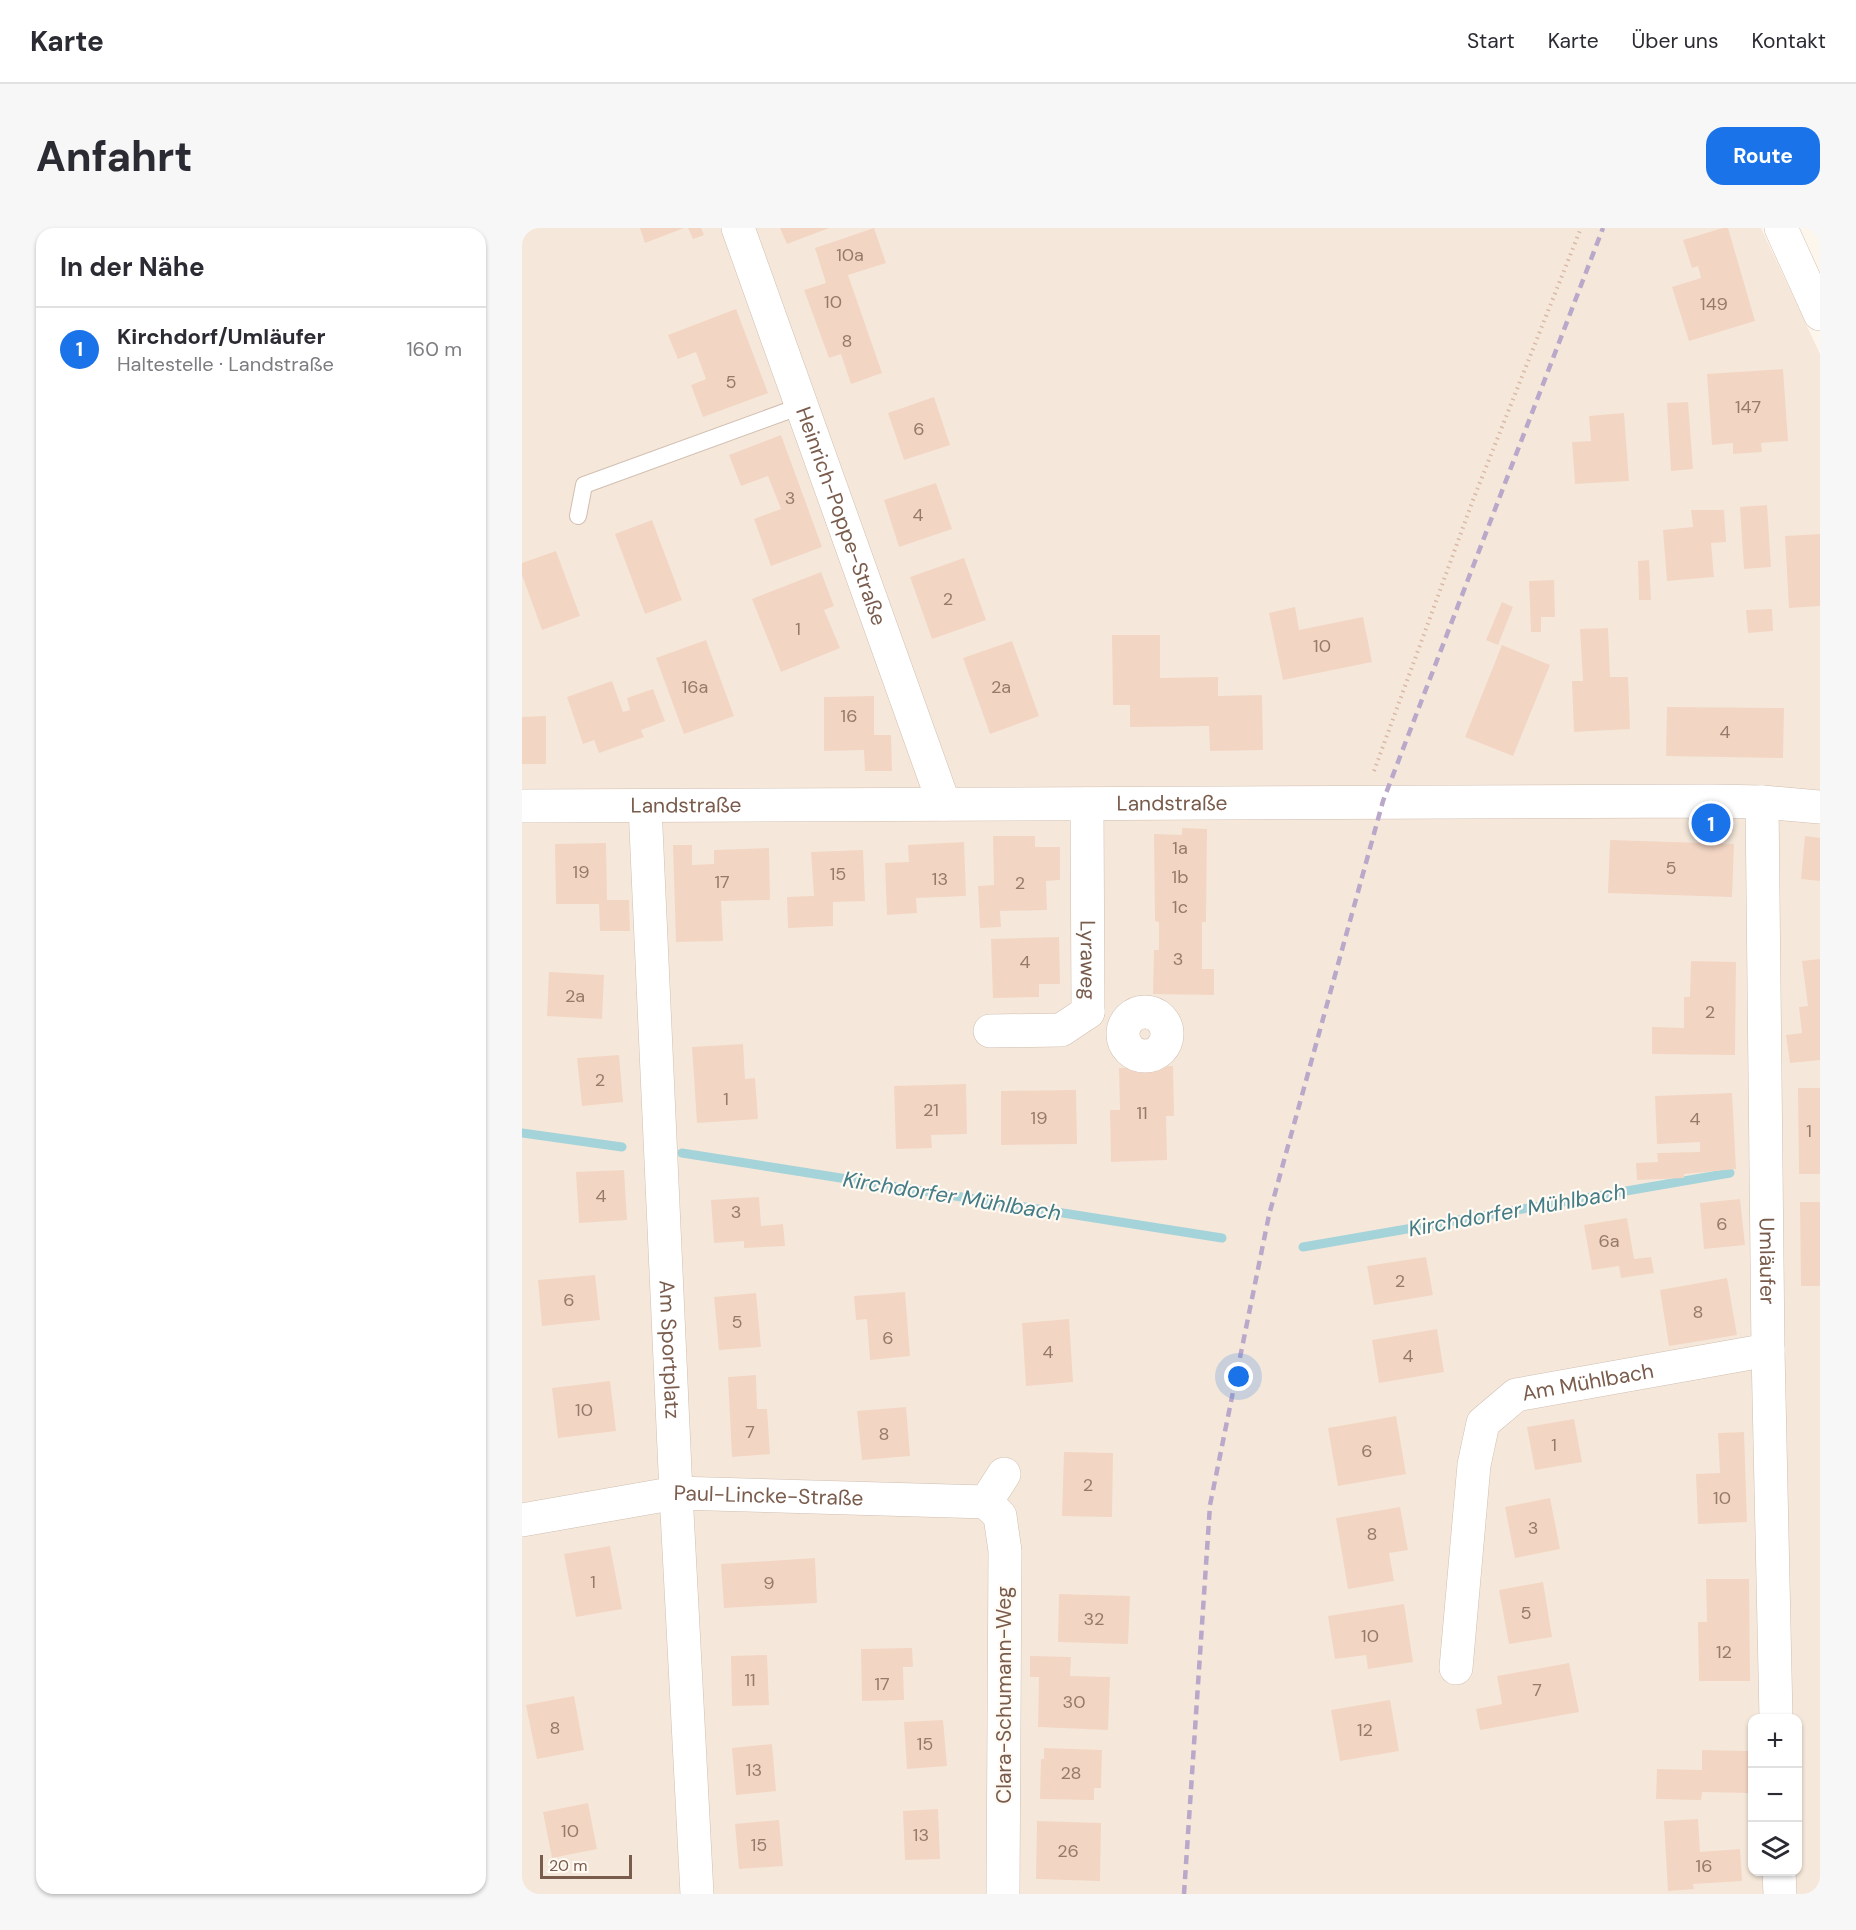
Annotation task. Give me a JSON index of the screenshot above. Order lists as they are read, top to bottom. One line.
{"streets":{"street":["Heinrich-Poppe-Straße","Landstraße","Lyraweg","Umläufer","Am Sportplatz","Am Mühlbach","Paul-Lincke-Straße","Clara-Schumann-Weg"]},"crossings":[["Heinrich-Poppe-Straße","Landstraße"],["Landstraße","Lyraweg"],["Landstraße","Umläufer"],["Landstraße","Am Sportplatz"],["Umläufer","Am Mühlbach"],["Am Sportplatz","Paul-Lincke-Straße"],["Paul-Lincke-Straße","Clara-Schumann-Weg"]],"water":["Kirchdorfer Mühlbach"],"house_numbers":["10a","10","149","8","5","147","6","3","4","2","1","10","16a","2a","16","4","1a","5","19","15","1b","13","17","2","1c","3","4","2a","2","2","1","21","11","19","4","1","4","3","6","6a","2","6","8","5","6","4","4","10","7","8","1","6","2","10","3","8","1","9","5","32","10","12","11","17","7","30","8","12","15","13","28","10","13","15","26","16"],"scale_bar":"20 m","page":{"header":"Karte","nav":["Start","Karte","Über uns","Kontakt"],"buttons":"Route","title":"Anfahrt","heading":"In der Nähe","list":[{"mark":"1","name":"Kirchdorf/Umläufer","note":"Haltestelle · Landstraße","value":"160 m"}],"pins":"1","map_buttons":["+","−"],"scale":"20 m"}}
